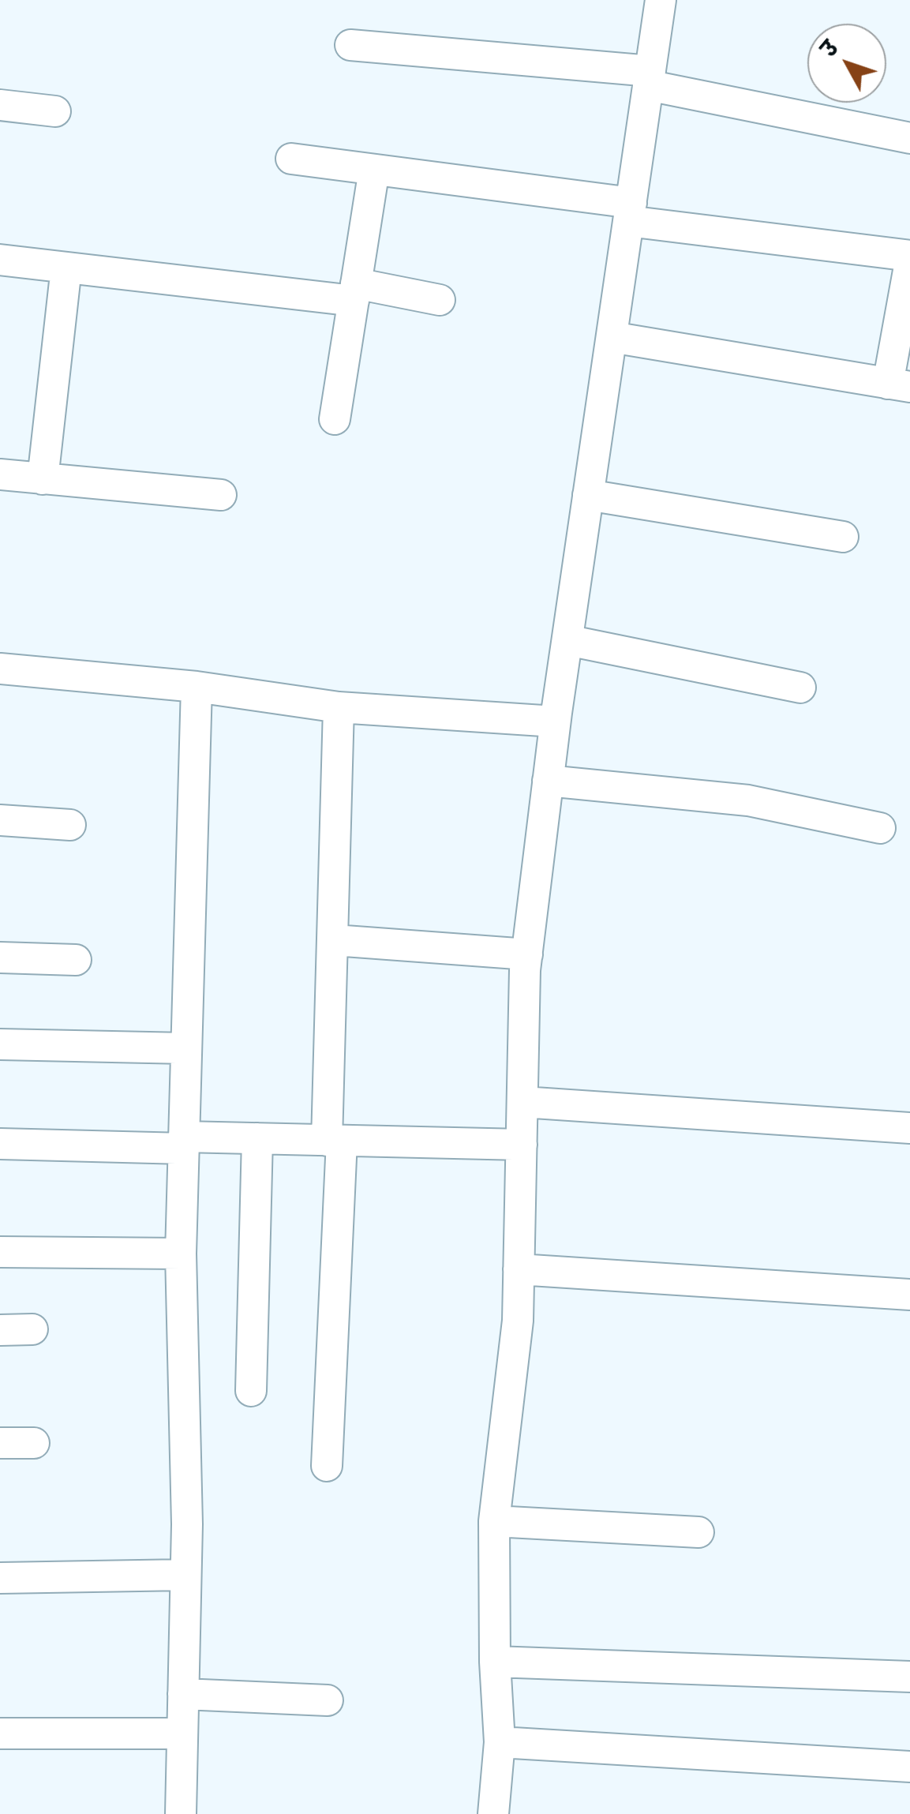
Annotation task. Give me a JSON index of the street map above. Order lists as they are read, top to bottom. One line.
{"north":"top left"}
